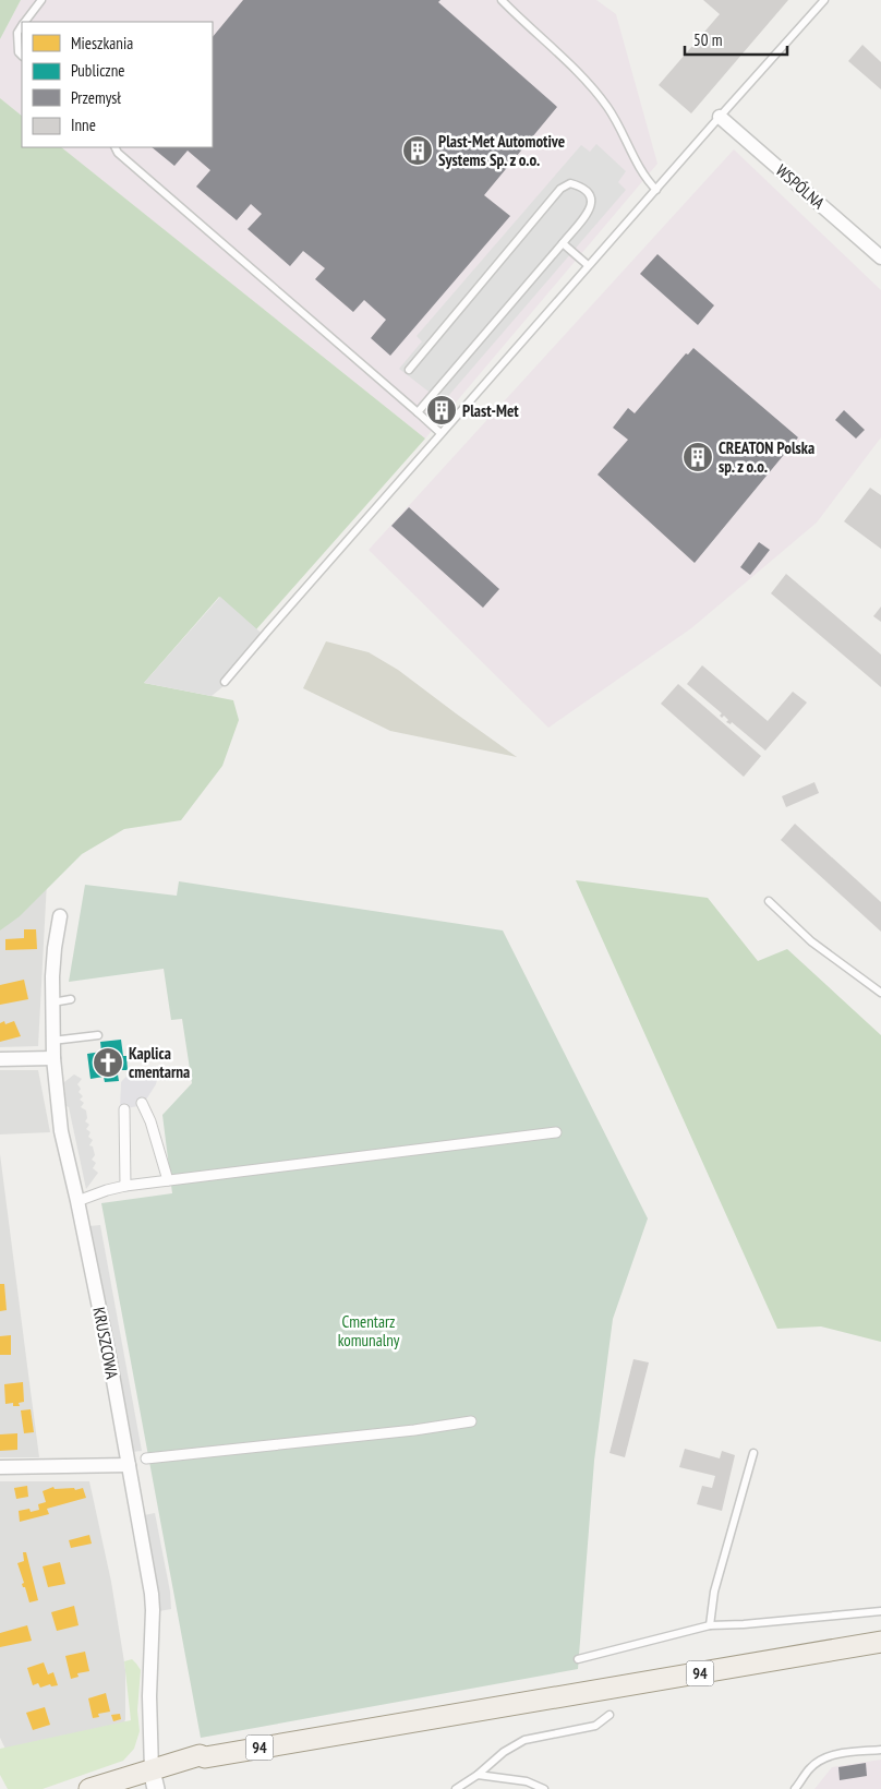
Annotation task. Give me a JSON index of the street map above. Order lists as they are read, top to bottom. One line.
{"streets":{"main road":["94"],"street":["WSPÓLNA","KRUSZCOWA"]},"crossings":[["KRUSZCOWA","94"]],"parks":["Cmentarz komunalny"],"places":{"building":["Plast-Met Automotive Systems Sp. z o.o.","Plast-Met","CREATON Polska sp. z o.o."],"church":["Kaplica cmentarna"]},"legend":["Mieszkania","Publiczne","Przemysł","Inne"],"scale_bar":"50 m"}
